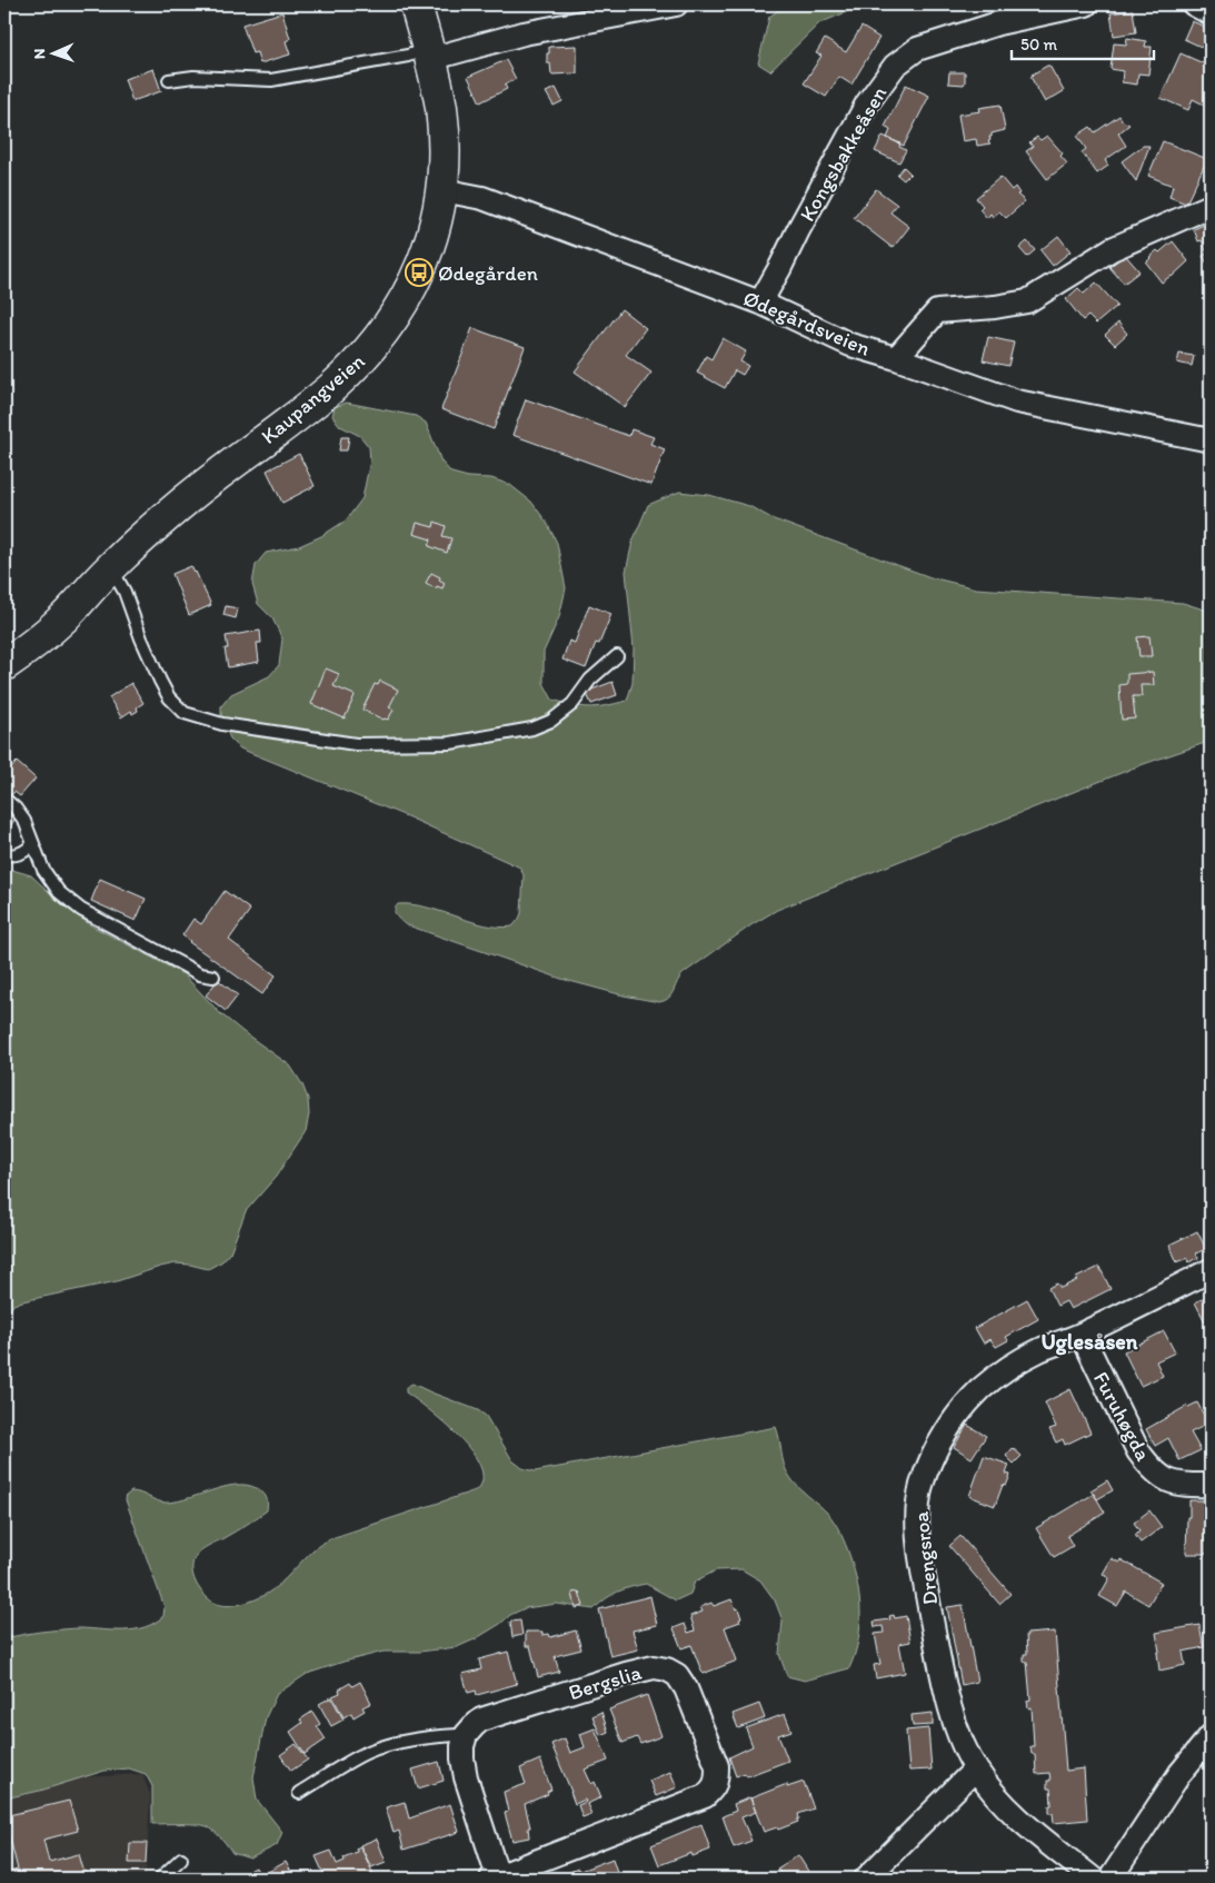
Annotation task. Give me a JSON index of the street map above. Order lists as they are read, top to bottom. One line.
{"streets":{"main road":["Kaupangveien"],"street":["Kongsbakkeåsen","Ødegårdsveien","Furuhøgda","Drengsroa","Bergslia"]},"crossings":[["Kongsbakkeåsen","Ødegårdsveien"],["Ødegårdsveien","Kaupangveien"],["Furuhøgda","Drengsroa"]],"districts":["Uglesåsen"],"places":{"bus stop":["Ødegården"]},"scale_bar":"50 m","north":"left"}
